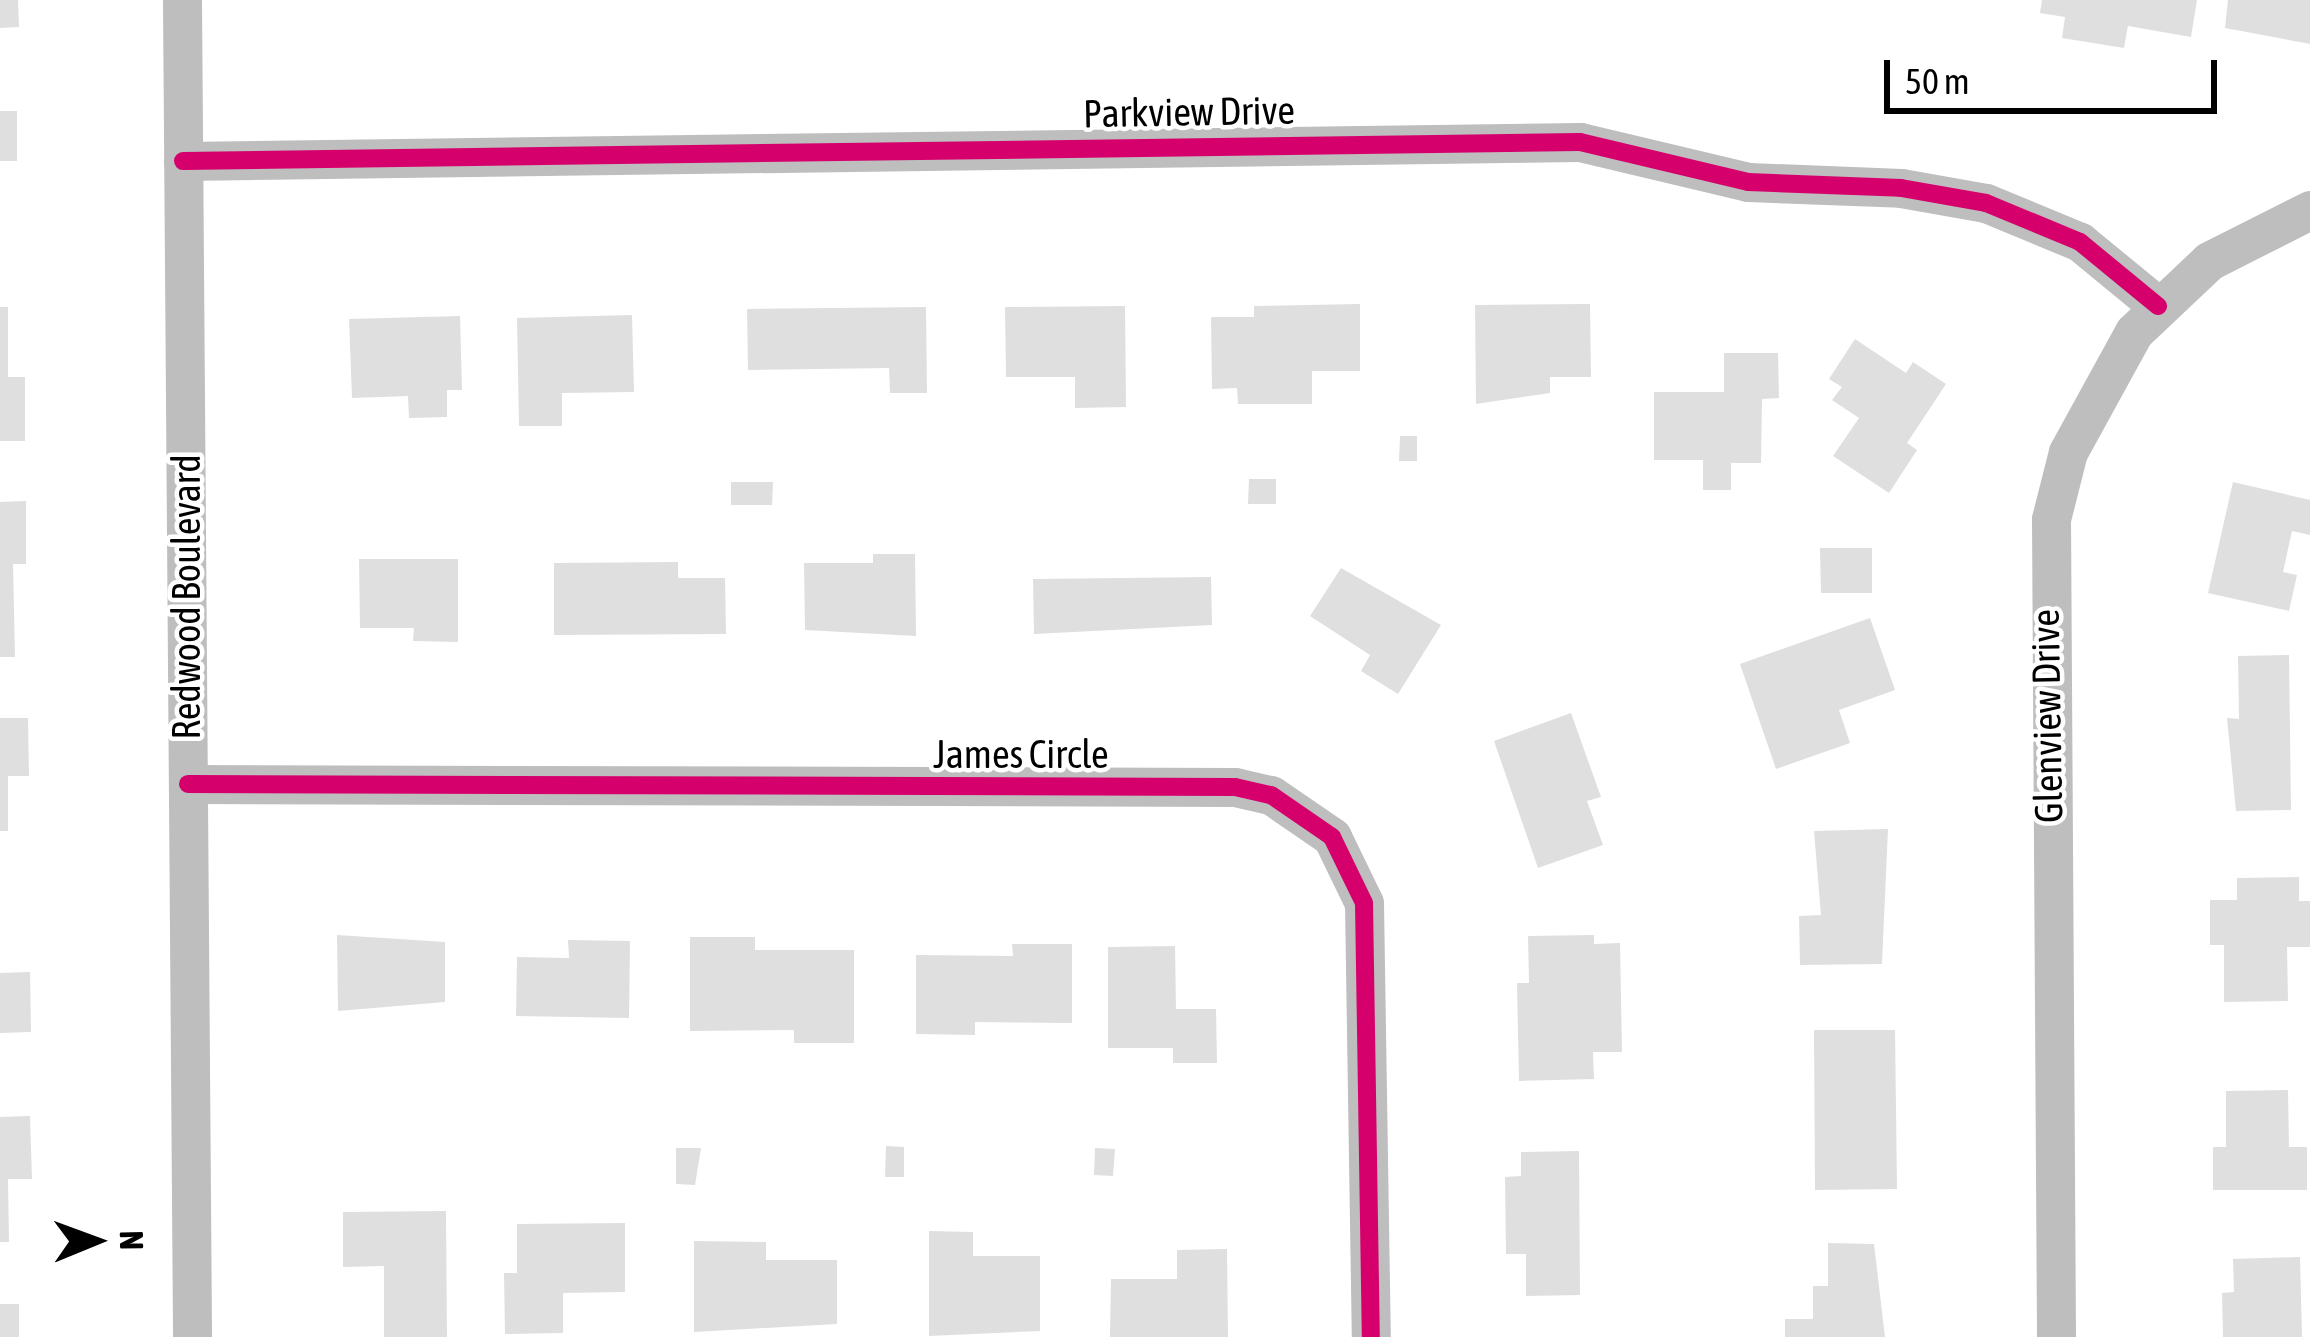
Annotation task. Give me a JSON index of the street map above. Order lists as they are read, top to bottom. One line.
{"streets":{"street":["Parkview Drive","Redwood Boulevard","Glenview Drive","James Circle"]},"crossings":[["Parkview Drive","Redwood Boulevard"],["Parkview Drive","Glenview Drive"],["Redwood Boulevard","James Circle"]],"scale_bar":"50 m","north":"right"}
